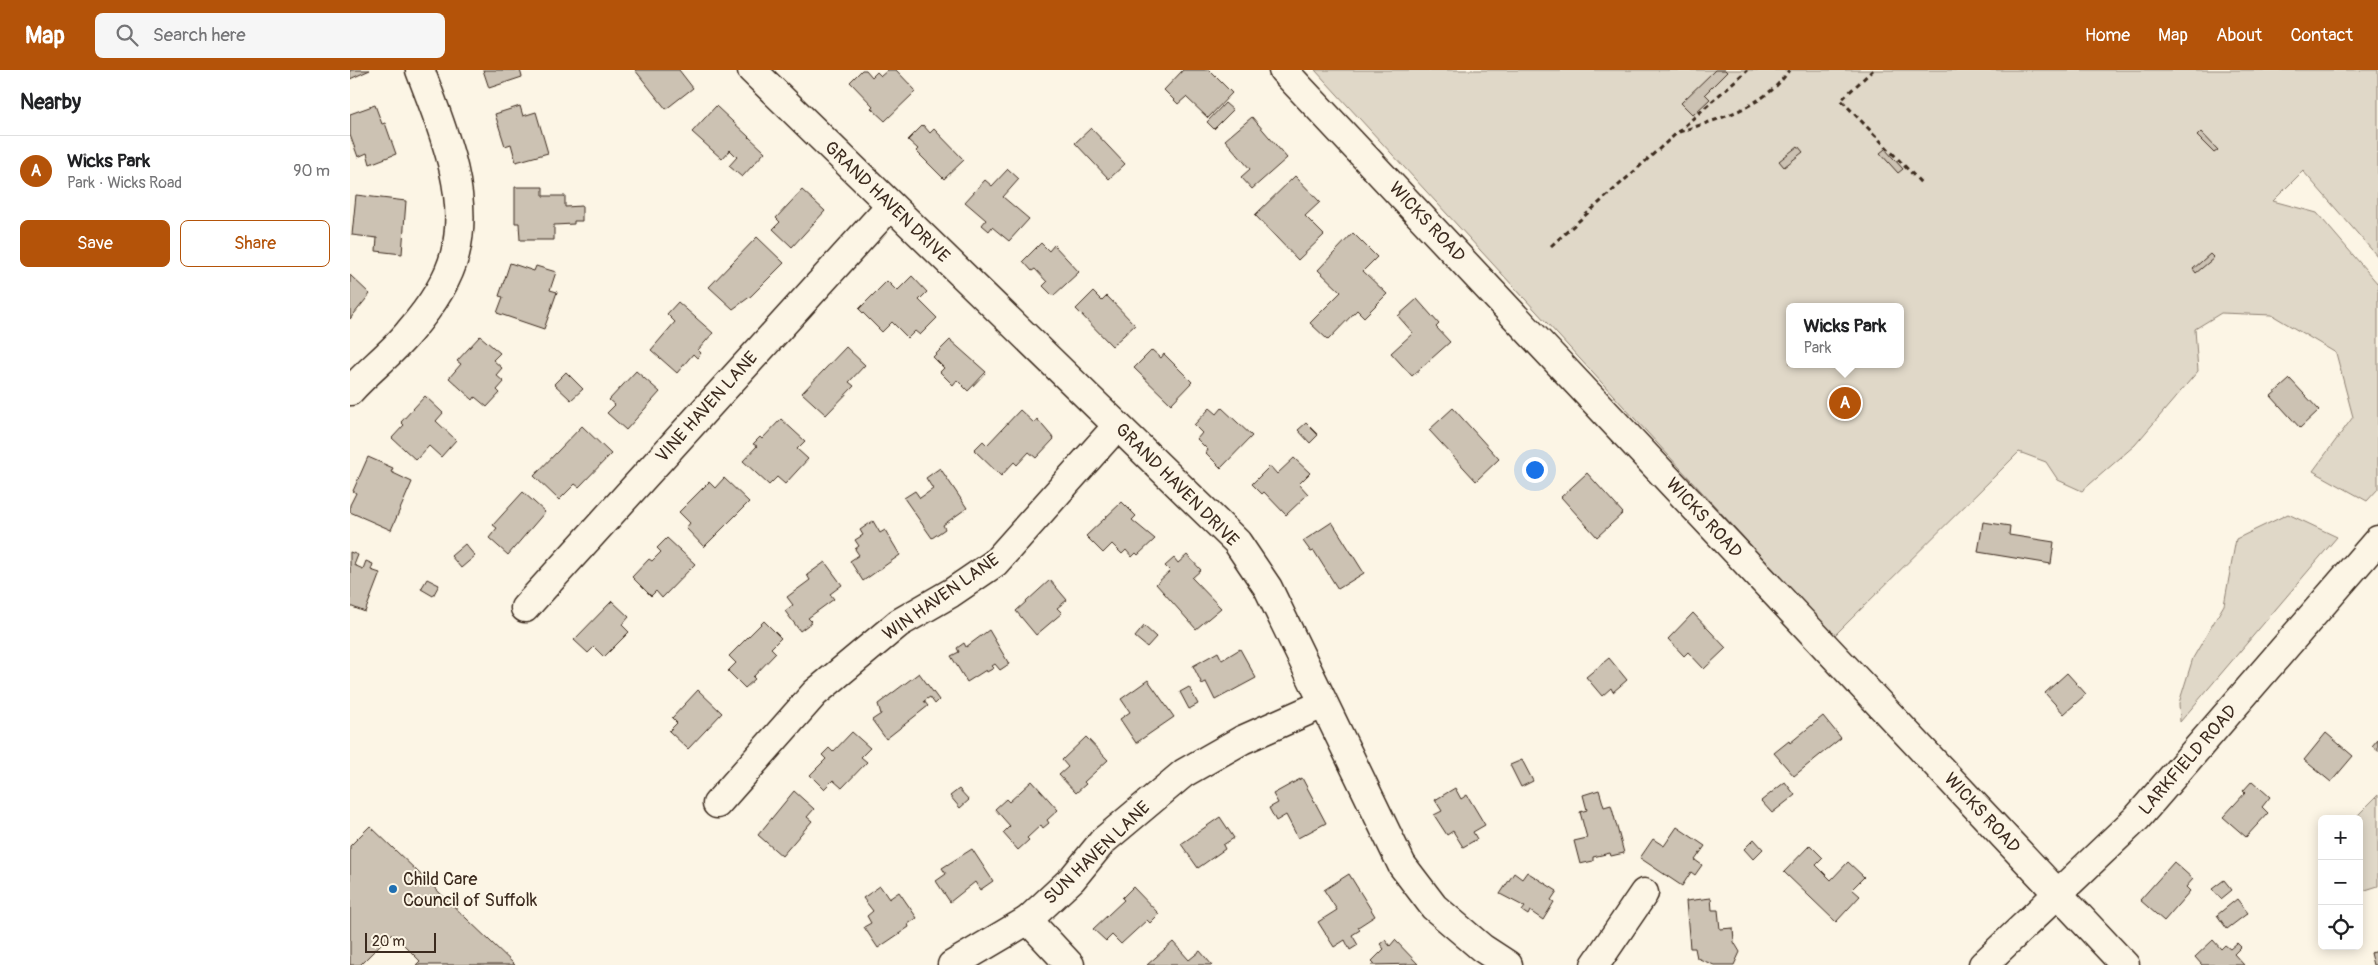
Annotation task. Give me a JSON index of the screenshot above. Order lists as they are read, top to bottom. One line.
{"streets":{"street":["GRAND HAVEN DRIVE","WICKS ROAD","VINE HAVEN LANE","WIN HAVEN LANE","LARKFIELD ROAD","SUN HAVEN LANE"]},"crossings":[["GRAND HAVEN DRIVE","VINE HAVEN LANE"],["GRAND HAVEN DRIVE","WIN HAVEN LANE"],["GRAND HAVEN DRIVE","SUN HAVEN LANE"],["WICKS ROAD","LARKFIELD ROAD"]],"places":["Child Care Council of Suffolk"],"scale_bar":"20 m","page":{"header":"Map","search":"Search here","nav":["Home","Map","About","Contact"],"heading":"Nearby","list":[{"mark":"A","name":"Wicks Park","note":"Park · Wicks Road","value":"90 m"}],"buttons":["Save","Share"],"popup":["Wicks Park","Park"],"pins":"A","map_buttons":["+","−"],"scale":"20 m"}}
